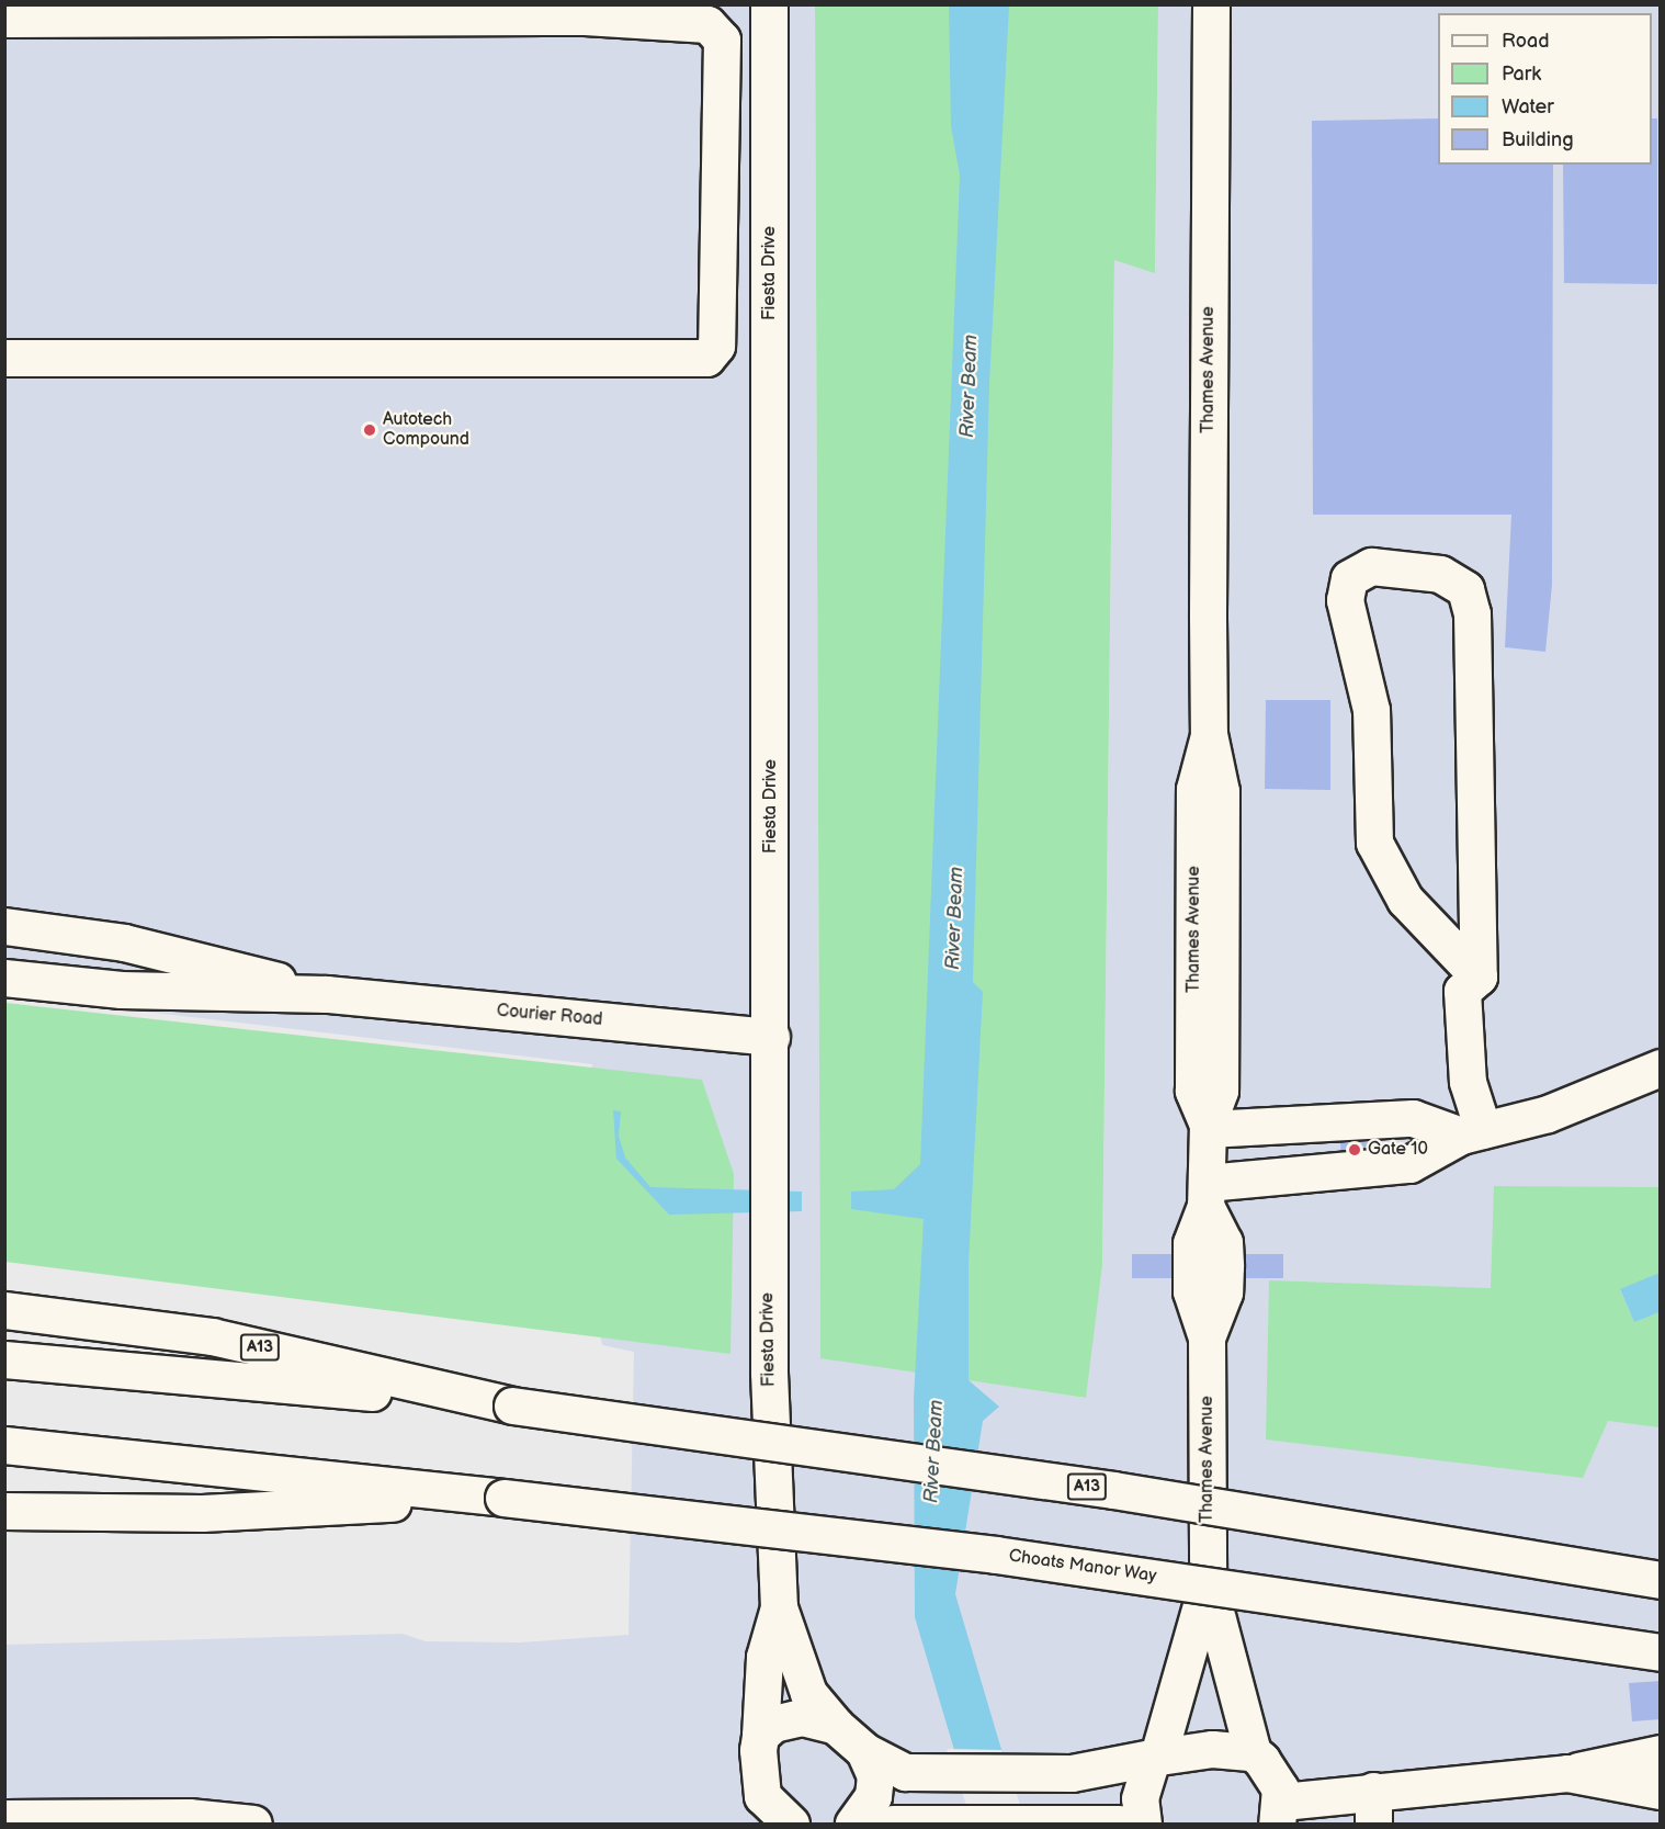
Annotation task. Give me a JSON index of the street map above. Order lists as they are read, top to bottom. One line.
{"streets":{"main road":["Fiesta Drive","Thames Avenue","Courier Road","A13","Choats Manor Way"]},"crossings":[["Fiesta Drive","Courier Road"]],"water":["River Beam"],"places":["Autotech Compound","Gate 10"],"legend":["Road","Park","Water","Building"]}
